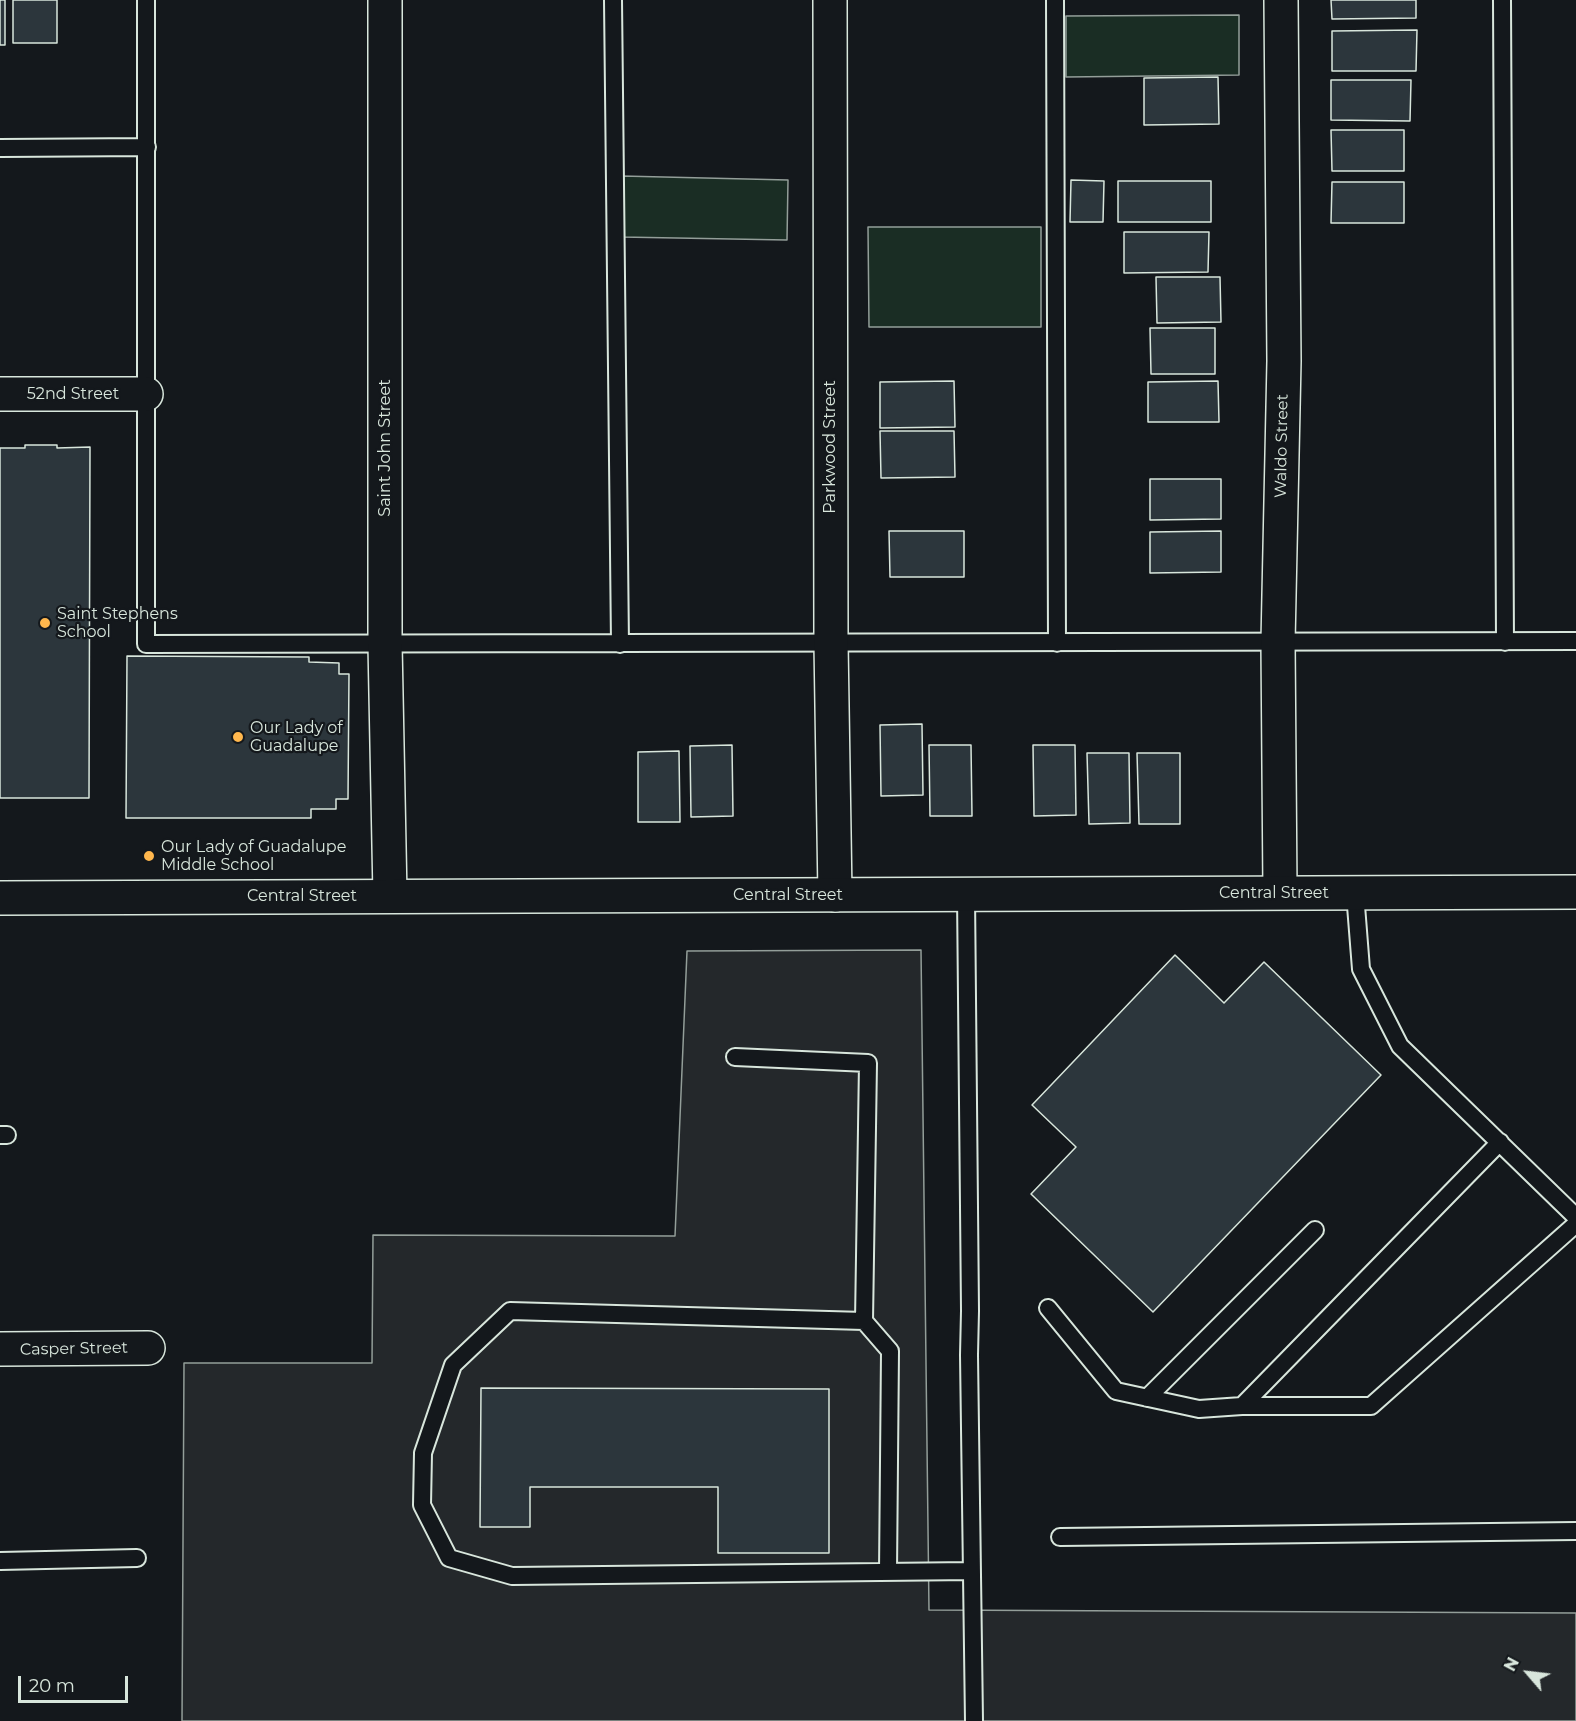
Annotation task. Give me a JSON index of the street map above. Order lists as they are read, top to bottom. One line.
{"streets":{"street":["52nd Street","Waldo Street","Parkwood Street","Saint John Street","Central Street","Casper Street"]},"crossings":[["Waldo Street","Central Street"],["Parkwood Street","Central Street"],["Saint John Street","Central Street"]],"places":["Saint Stephens School","Our Lady of Guadalupe","Our Lady of Guadalupe Middle School"],"scale_bar":"20 m","north":"top left"}
